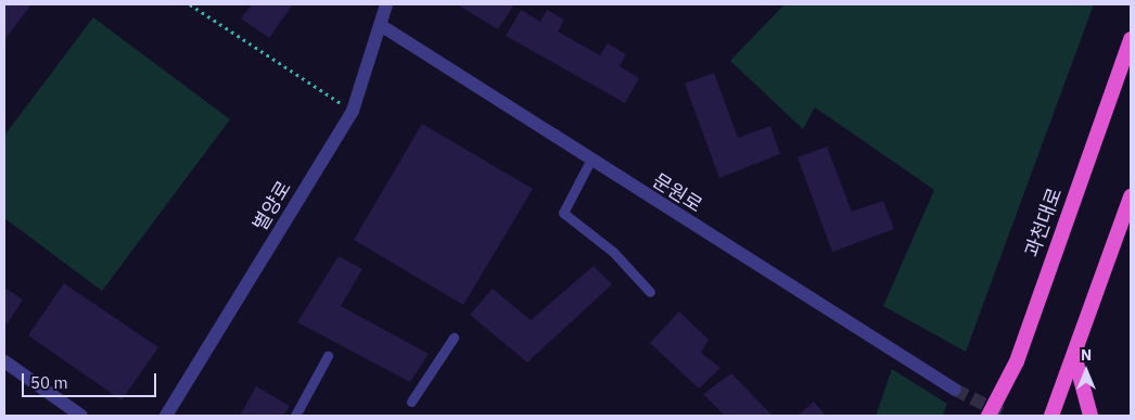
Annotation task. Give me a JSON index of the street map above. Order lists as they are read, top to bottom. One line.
{"streets":{"highway":["과천대로"],"street":["문원로","별양로"]},"crossings":[["문원로","별양로"]],"scale_bar":"50 m","north":"top"}
